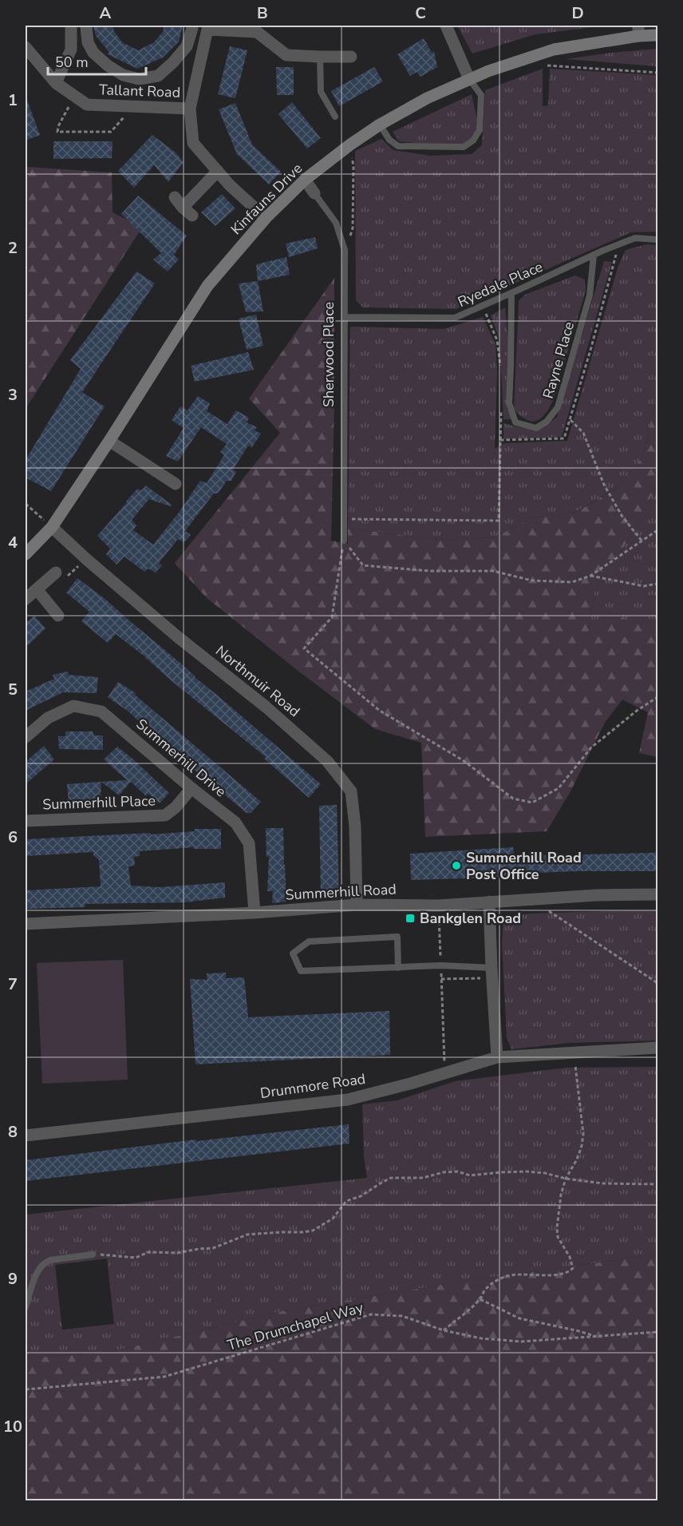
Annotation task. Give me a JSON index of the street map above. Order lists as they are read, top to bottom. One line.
{"streets":{"street":["Tallant Road","Kinfauns Drive","Sherwood Place","Northmuir Road","Summerhill Drive","Summerhill Place","Summerhill Road","Drummore Road"],"lane":["Ryedale Place","Rayne Place"],"path":["The Drumchapel Way"]},"crossings":[["Kinfauns Drive","Sherwood Place"],["Kinfauns Drive","Northmuir Road"],["Ryedale Place","Sherwood Place"],["Ryedale Place","Rayne Place"],["Northmuir Road","Summerhill Road"],["Summerhill Drive","Summerhill Place"],["Summerhill Drive","Summerhill Road"]],"places":{"other":["Summerhill Road Post Office"],"transit":["Bankglen Road"]},"scale_bar":"50 m","grid":{"columns":["A","B","C","D"],"rows":["1","2","3","4","5","6","7","8","9","10"]}}
